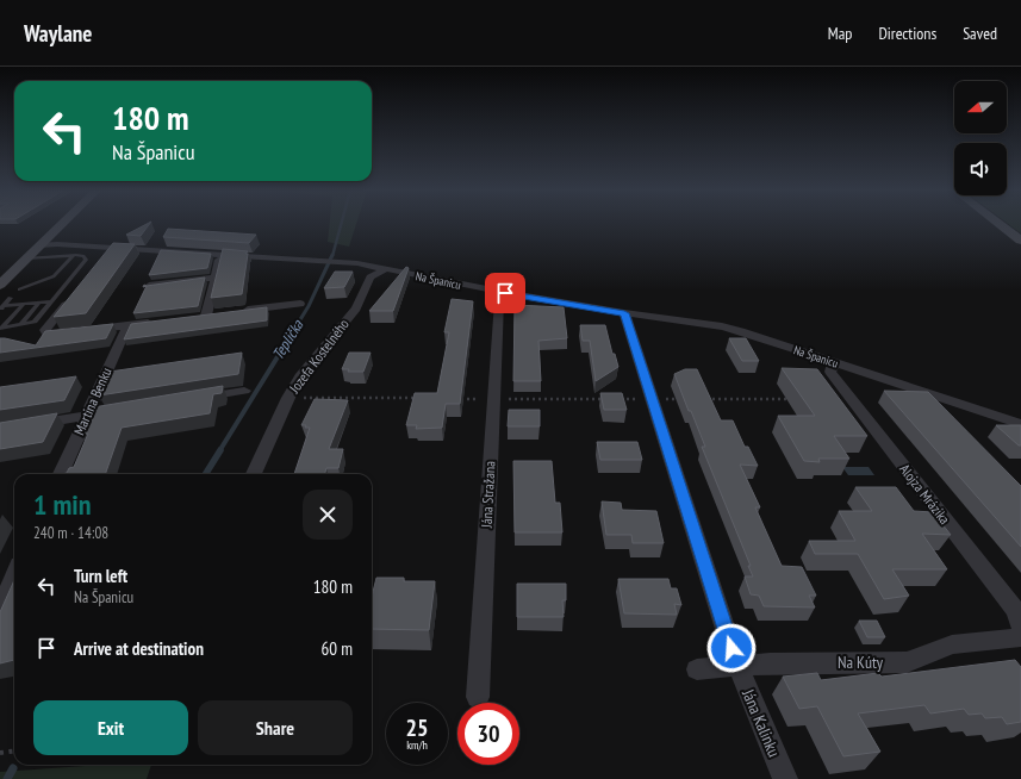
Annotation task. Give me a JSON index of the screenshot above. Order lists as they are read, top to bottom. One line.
{"streets":{"street":["Na Španicu","Jozefa Kostelného","Martina Benku","Jána Stražana","Alojza Mrázika","Na Kúty","Jána Kalinku"]},"crossings":[["Na Španicu","Jozefa Kostelného"],["Na Španicu","Jána Stražana"],["Na Španicu","Alojza Mrázika"],["Na Španicu","Jána Kalinku"],["Na Kúty","Jána Kalinku"]],"water":["Teplička"],"north":"left","page":{"header":"Waylane","nav":["Map","Directions","Saved"],"turn":["180 m","Na Španicu"],"heading":["1 min","240 m · 14:08"],"list":[{"name":"Turn left","note":"Na Španicu","value":"180 m"},{"name":"Arrive at destination","value":"60 m"}],"buttons":["Exit","Share"],"speed":"25 km/h","limit":"30"}}
